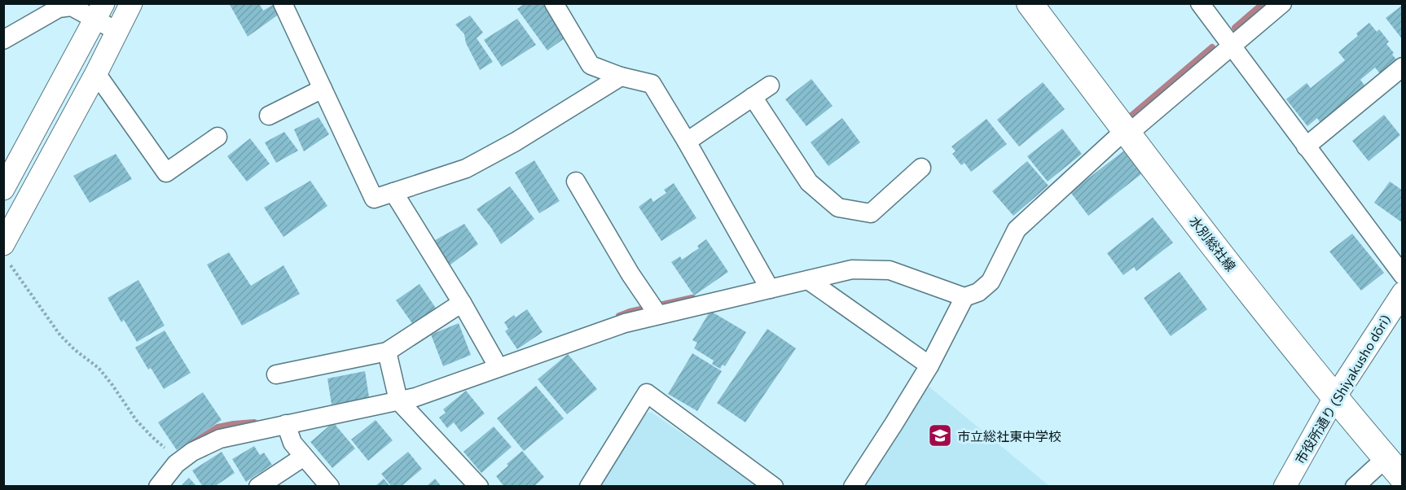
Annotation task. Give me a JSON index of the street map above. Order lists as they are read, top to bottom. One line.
{"streets":{"main road":["水別総社線"],"street":["市役所通り (Shiyakusho dōri)"]},"crossings":[["水別総社線","市役所通り (Shiyakusho dōri)"]],"places":{"school or university":["市立総社東中学校"]}}
